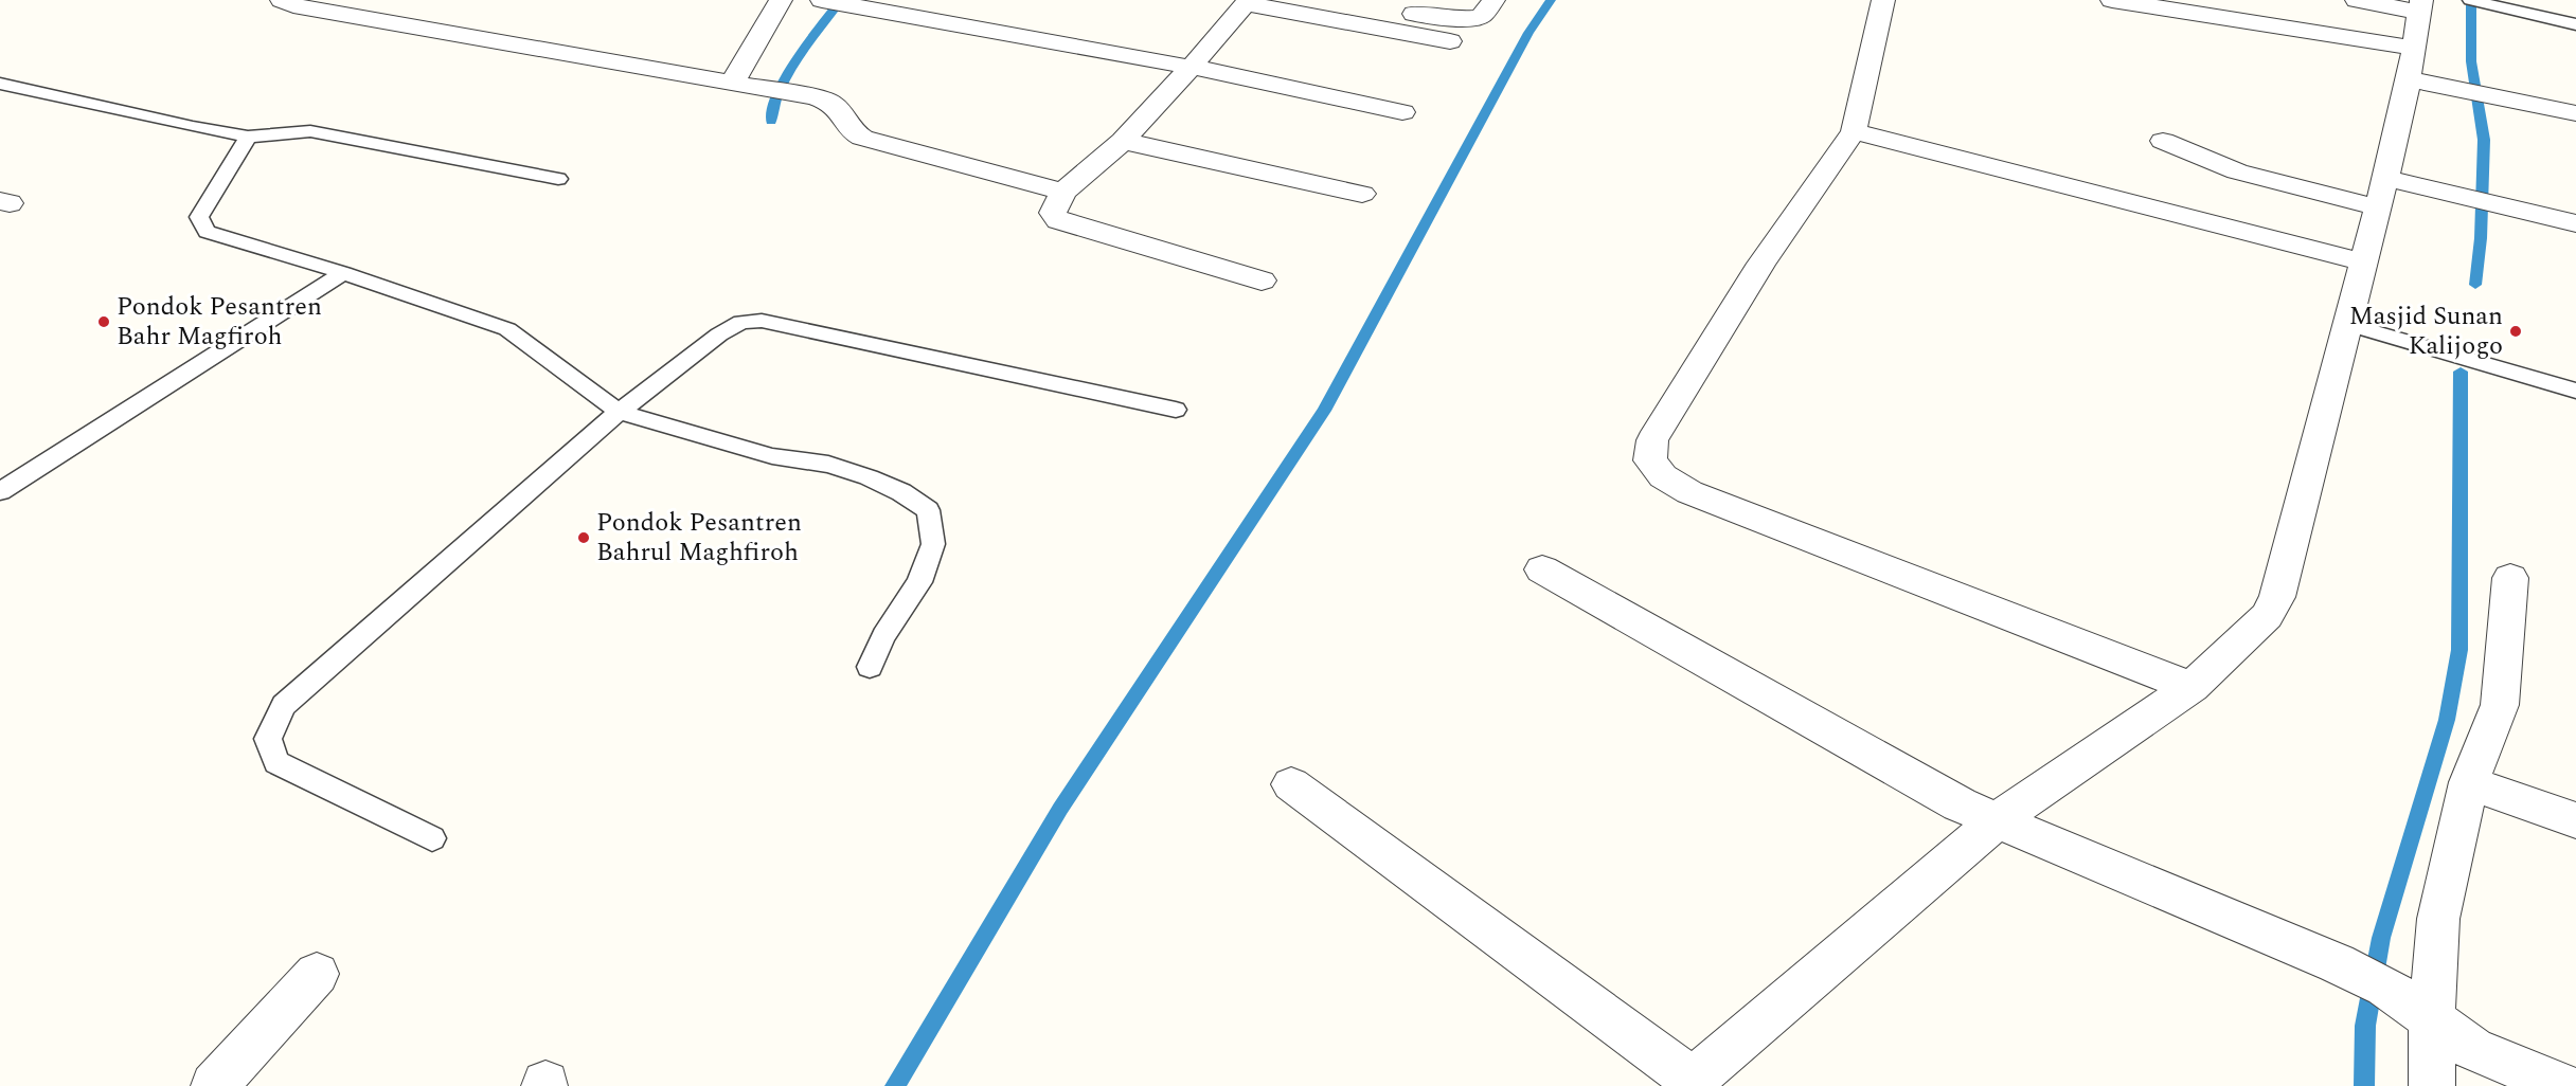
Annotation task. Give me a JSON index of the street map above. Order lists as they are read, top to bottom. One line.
{"places":["Pondok Pesantren Bahr Magfiroh","Masjid Sunan Kalijogo","Pondok Pesantren Bahrul Maghfiroh"]}
